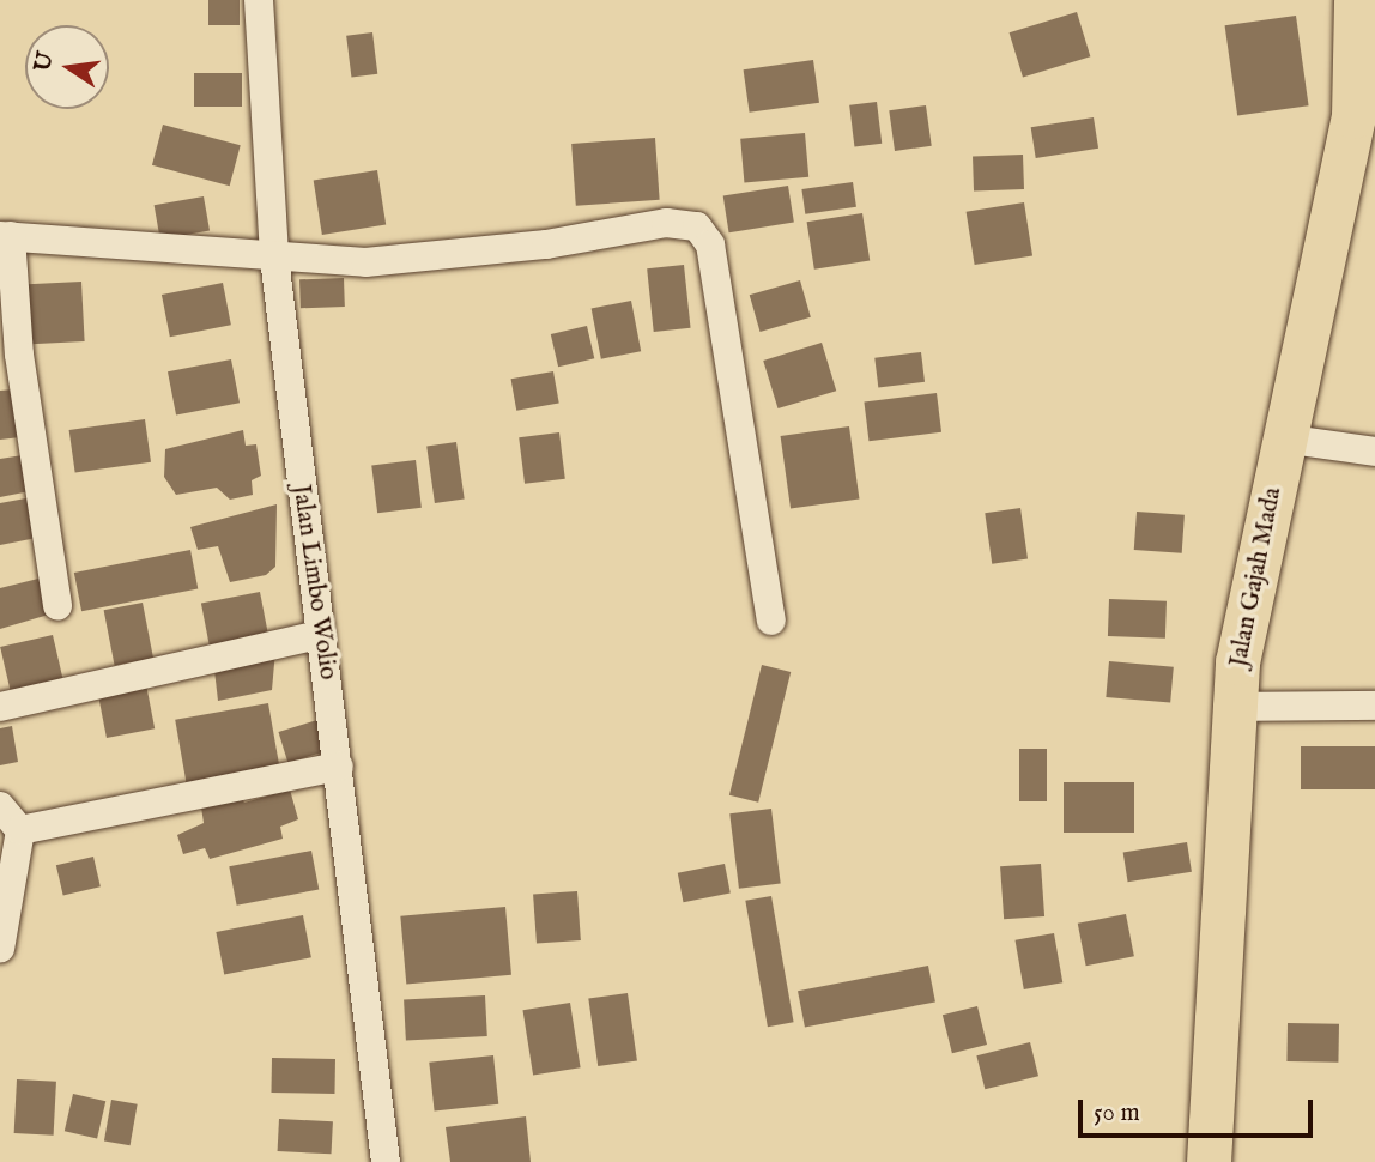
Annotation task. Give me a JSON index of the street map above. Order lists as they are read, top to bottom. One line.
{"streets":{"highway":["Jalan Gajah Mada"],"street":["Jalan Limbo Wolio"]},"scale_bar":"50 m","north":"left"}
